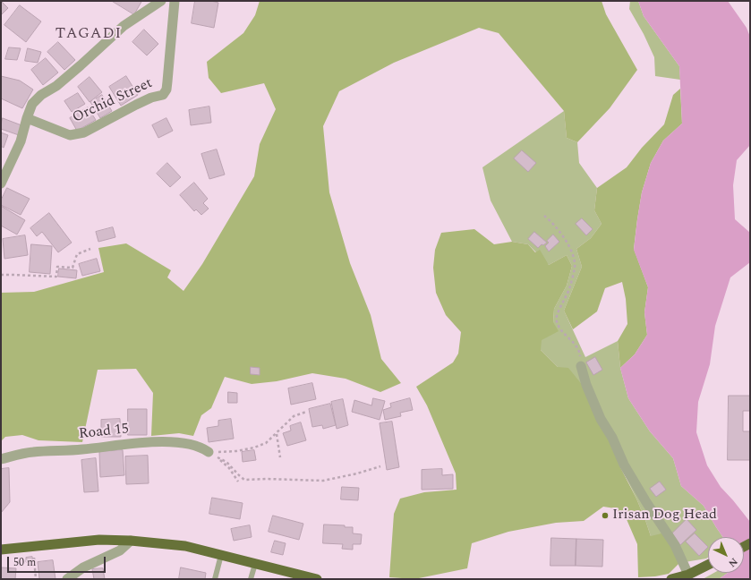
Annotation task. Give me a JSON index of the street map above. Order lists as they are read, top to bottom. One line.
{"streets":{"street":["Orchid Street","Road 15"]},"districts":["TAGADI"],"places":["Irisan Dog Head"],"scale_bar":"50 m","north":"bottom right"}
